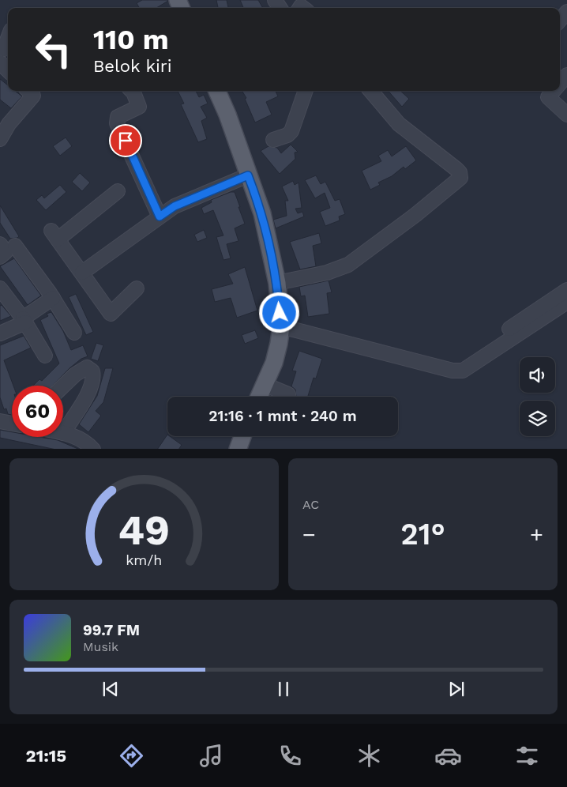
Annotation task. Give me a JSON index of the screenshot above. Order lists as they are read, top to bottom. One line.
{"page":{"turn":["110 m","Belok kiri"],"limit":"60","trip":"21:16 · 1 mnt · 240 m","tile":"AC","heat":["−","21°","+"],"song":["99.7 FM","Musik"],"tabs":"21:15","gauge":["49","km/h"]}}
